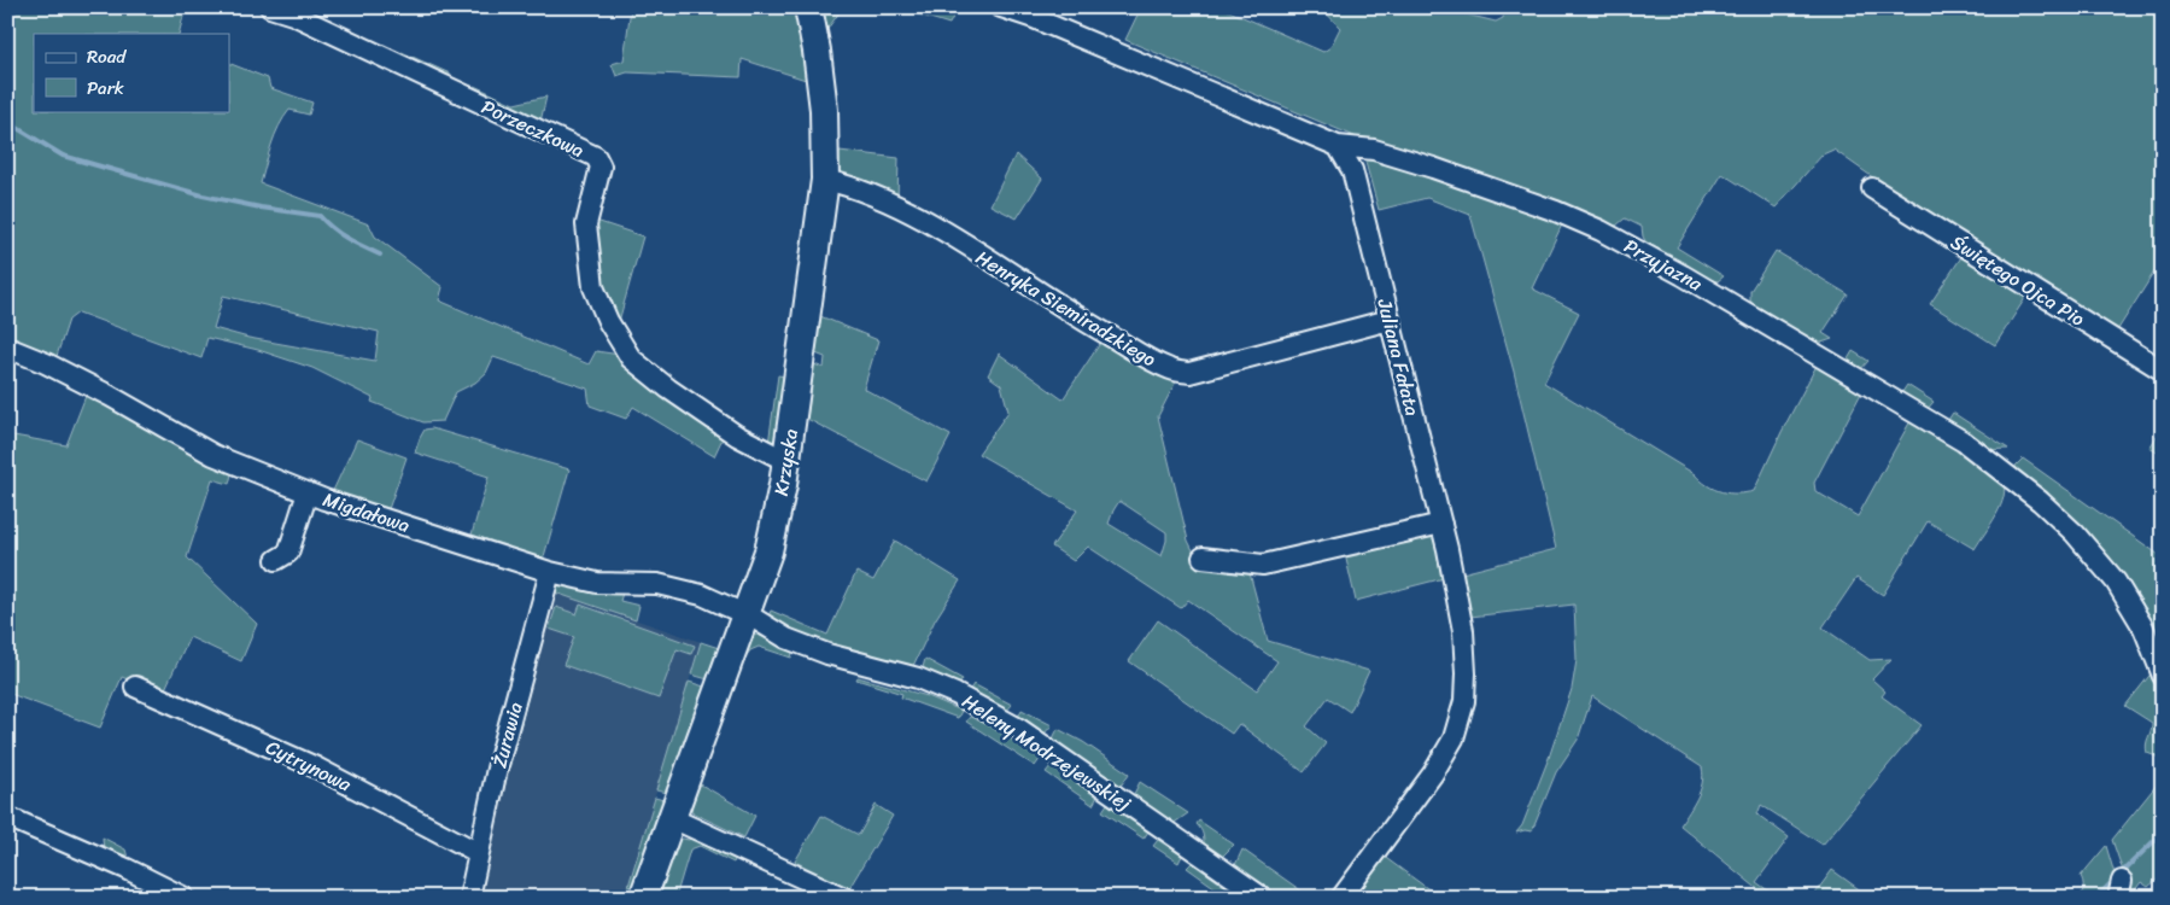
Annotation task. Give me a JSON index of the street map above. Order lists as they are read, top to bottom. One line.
{"streets":{"street":["Porzeczkowa","Przyjazna","Świętego Ojca Pio","Henryka Siemiradzkiego","Juliana Fałata","Krzyska","Migdałowa","Żurawia","Heleny Modrzejewskiej","Cytrynowa"]},"crossings":[["Porzeczkowa","Krzyska"],["Przyjazna","Juliana Fałata"],["Henryka Siemiradzkiego","Juliana Fałata"],["Henryka Siemiradzkiego","Krzyska"],["Krzyska","Migdałowa"],["Krzyska","Heleny Modrzejewskiej"],["Migdałowa","Żurawia"],["Migdałowa","Heleny Modrzejewskiej"],["Żurawia","Cytrynowa"]],"legend":["Road","Park"]}
